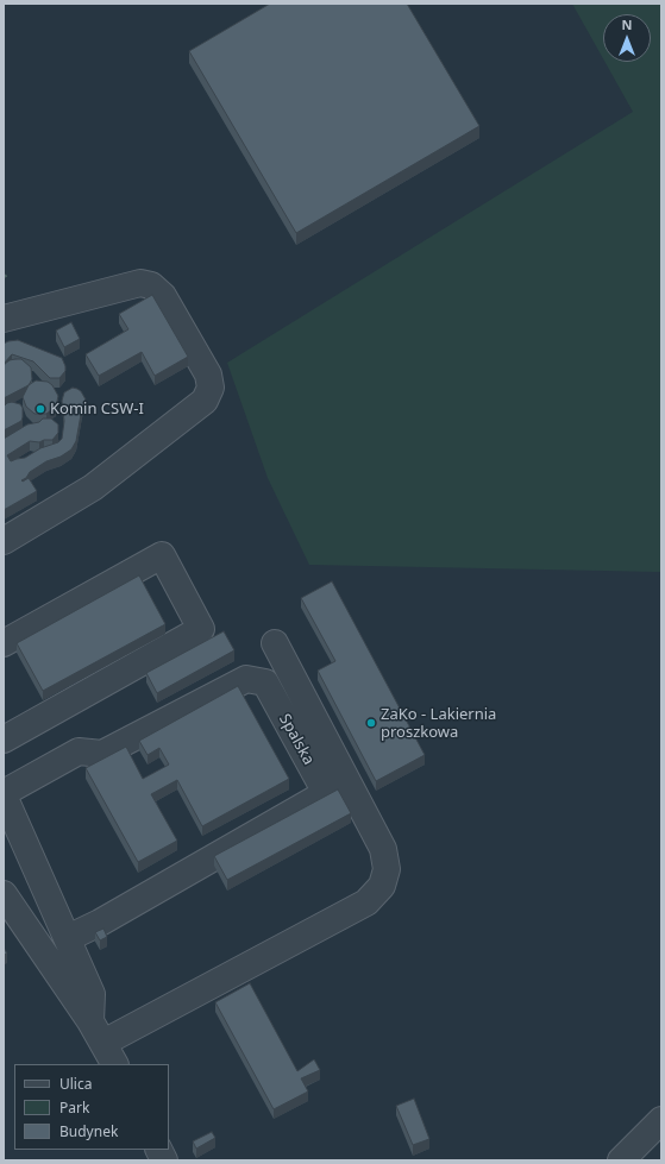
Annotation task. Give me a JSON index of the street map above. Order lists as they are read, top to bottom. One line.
{"streets":{"lane":["Spalska"]},"places":["Komin CSW-I","ZaKo - Lakiernia proszkowa"],"legend":["Ulica","Park","Budynek"],"north":"top"}
